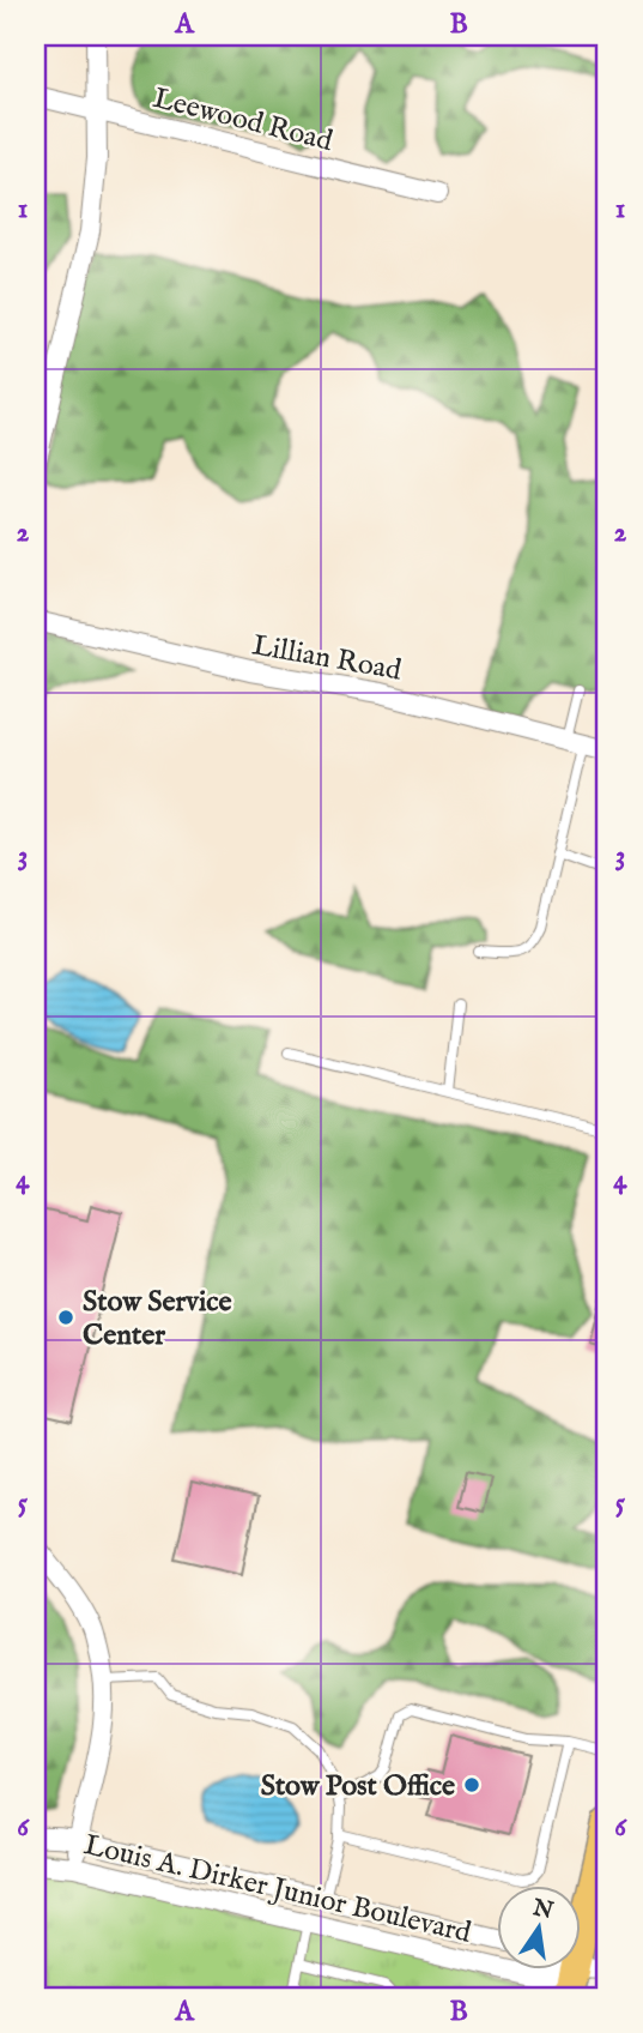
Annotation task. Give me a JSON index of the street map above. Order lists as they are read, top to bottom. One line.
{"streets":{"street":["Leewood Road","Lillian Road","Louis A. Dirker Junior Boulevard"]},"places":["Stow Service Center","Stow Post Office"],"north":"top","grid":{"columns":["A","B"],"rows":["1","2","3","4","5","6"]}}
